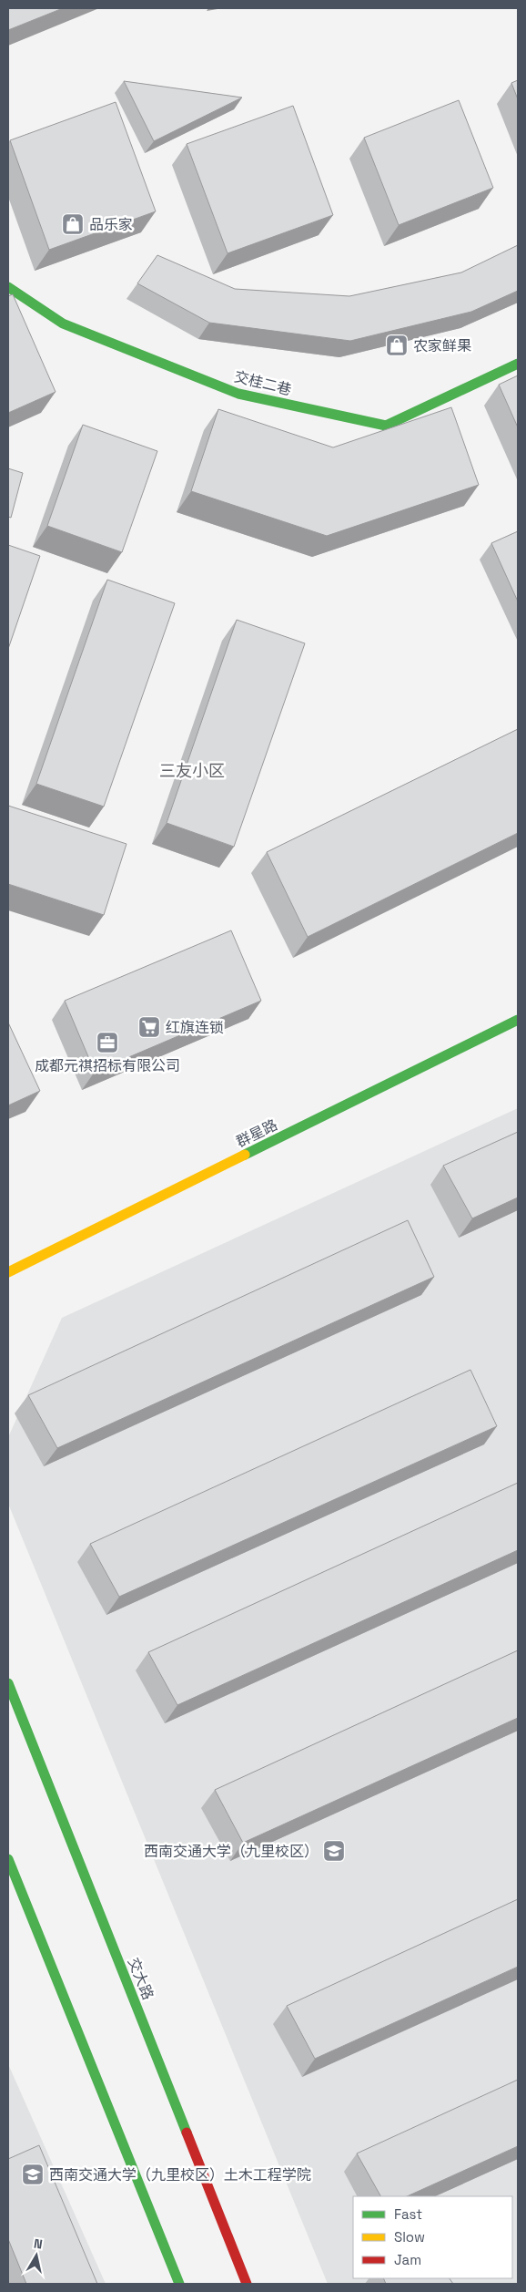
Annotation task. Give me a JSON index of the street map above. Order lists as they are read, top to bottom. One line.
{"streets":{"street":["交桂二巷","群星路","交大路"]},"districts":["三友小区"],"places":{"shop":["品乐家","农家鲜果"],"supermarket":["红旗连锁"],"office":["成都元祺招标有限公司"],"school or university":["西南交通大学（九里校区）","西南交通大学（九里校区）土木工程学院"]},"legend":["Fast","Slow","Jam"],"north":"top"}
